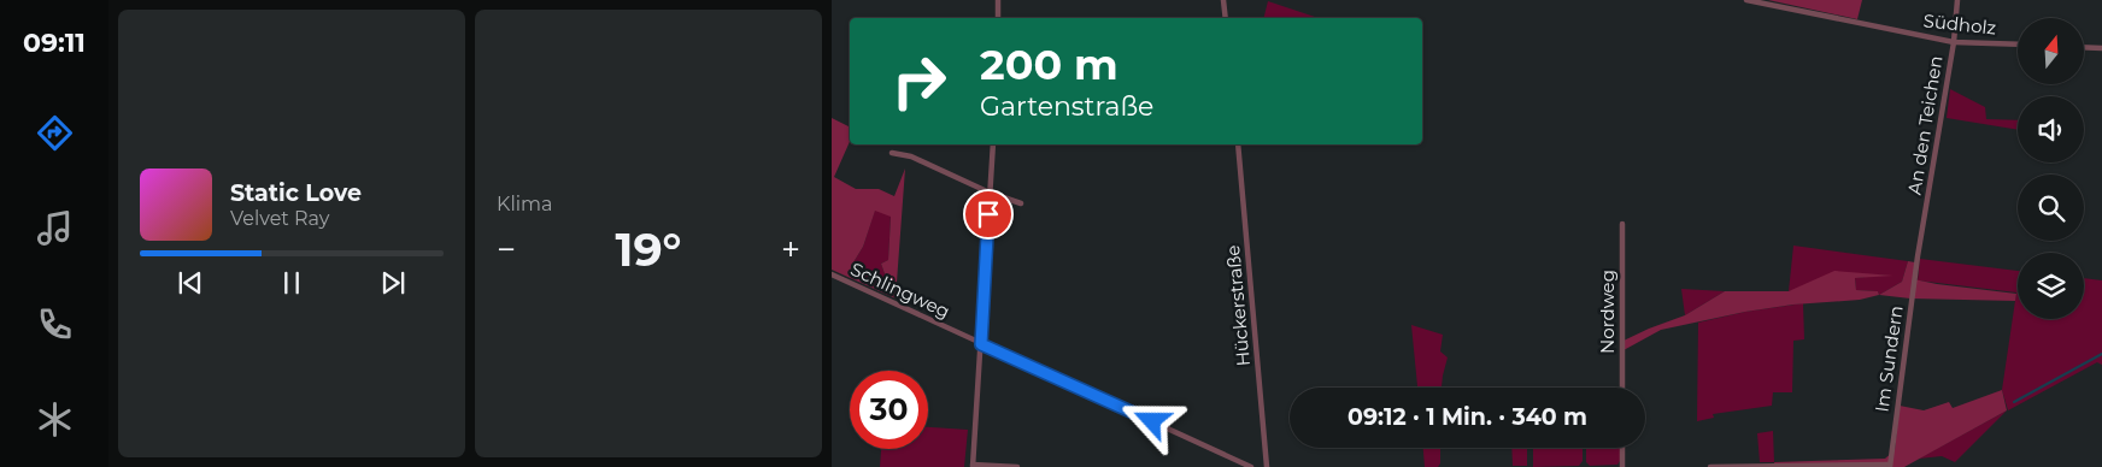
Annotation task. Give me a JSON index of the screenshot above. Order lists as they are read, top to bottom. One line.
{"streets":{"street":["Südholz","An den Teichen","Schlingweg","Hückerstraße","Nordweg","Im Sundern"]},"crossings":[["Südholz","An den Teichen"],["An den Teichen","Im Sundern"]],"north":"top","page":{"tabs":"09:11","tile":"Klima","turn":["200 m","Gartenstraße"],"song":["Static Love","Velvet Ray"],"heat":["−","19°","+"],"limit":"30","trip":"09:12 · 1 Min. · 340 m"}}
